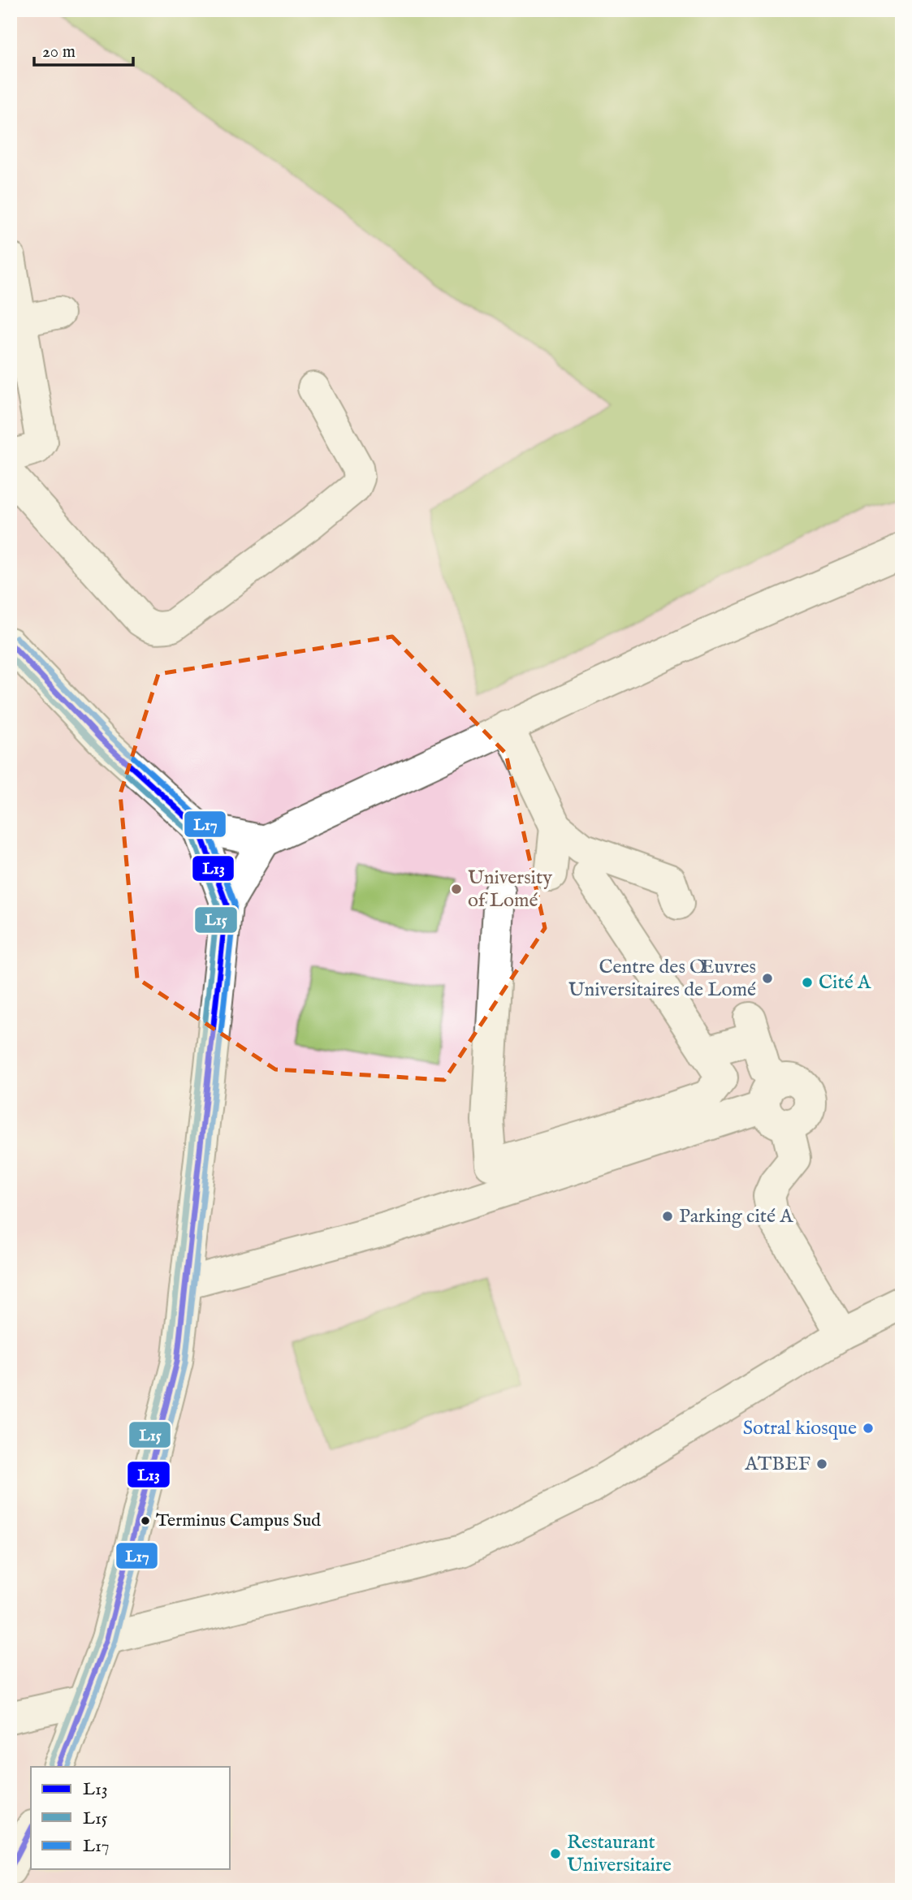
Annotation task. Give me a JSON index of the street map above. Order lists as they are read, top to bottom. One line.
{"places":["University of Lomé","Centre des Œuvres Universitaires de Lomé","Cité A","Parking cité A","Sotral kiosque","ATBEF","Terminus Campus Sud","Restaurant Universitaire"],"lines":["transit line L17","transit line L13","transit line L15"],"legend":["L13","L15","L17"],"scale_bar":"20 m"}
